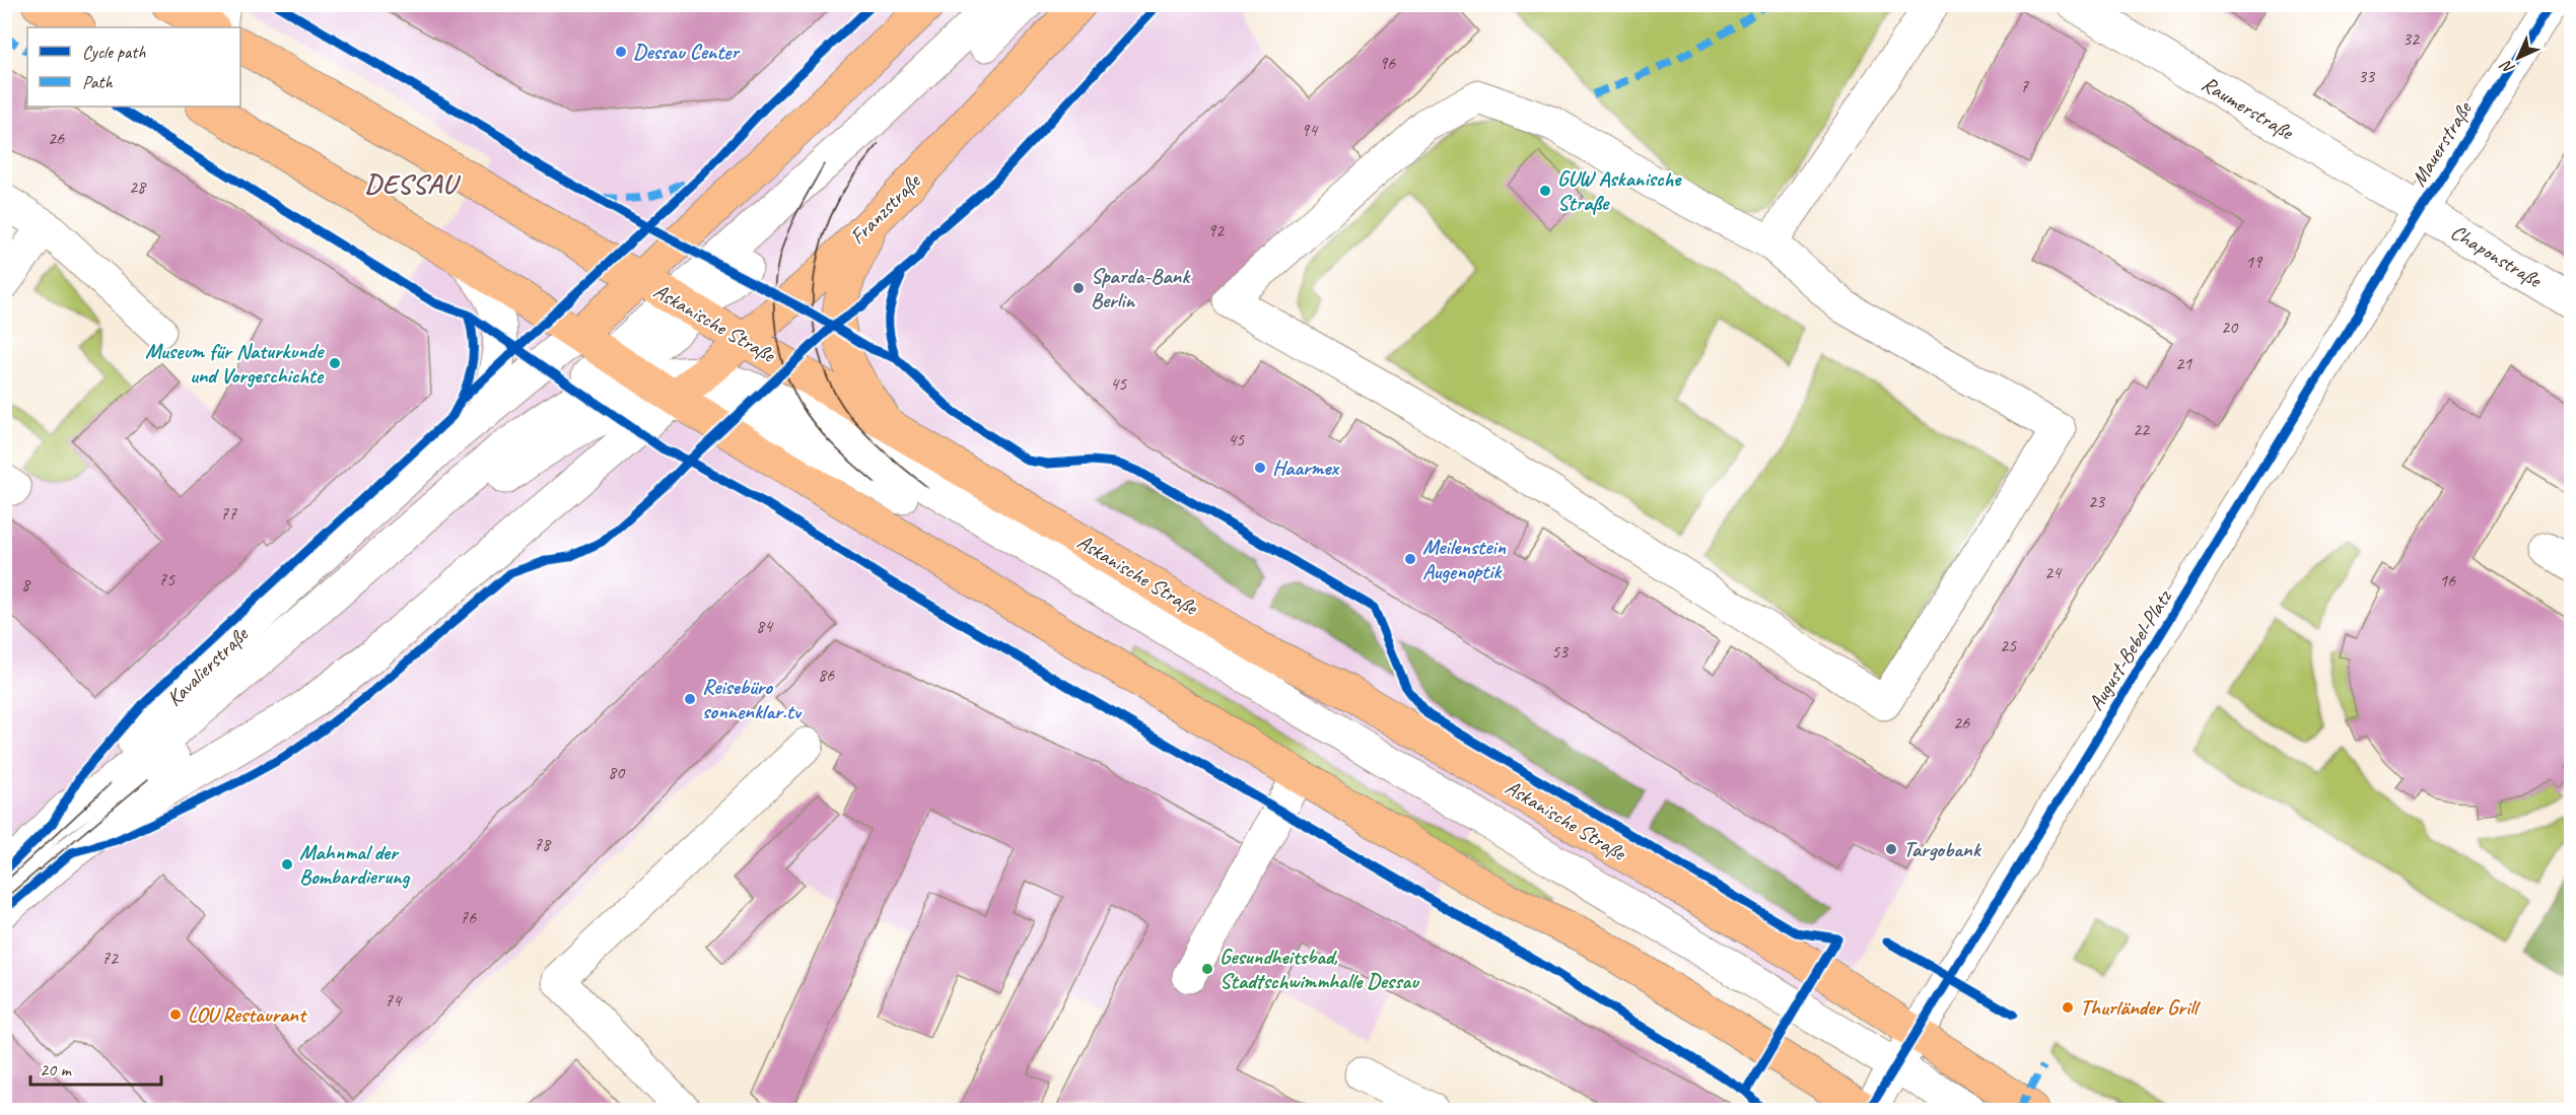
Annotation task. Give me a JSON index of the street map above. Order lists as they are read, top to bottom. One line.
{"streets":{"main road":["Franzstraße","Askanische Straße","Kavalierstraße"],"street":["Raumerstraße","Mauerstraße","Chaponstraße","August-Bebel-Platz"]},"crossings":[["Raumerstraße","Mauerstraße"],["Raumerstraße","Chaponstraße"],["Raumerstraße","August-Bebel-Platz"],["Mauerstraße","Chaponstraße"],["Mauerstraße","August-Bebel-Platz"],["Franzstraße","Askanische Straße"],["Chaponstraße","August-Bebel-Platz"],["Askanische Straße","August-Bebel-Platz"],["Askanische Straße","Kavalierstraße"]],"districts":["DESSAU"],"places":["Dessau Center","GUW Askanische Straße","Sparda-Bank Berlin","Museum für Naturkunde und Vorgeschichte","Haarmex","Meilenstein Augenoptik","Reisebüro sonnenklar.tv","Targobank","Mahnmal der Bombardierung","Gesundheitsbad, Stadtschwimmhalle Dessau","Thurländer Grill","LOU Restaurant"],"house_numbers":["32","96","33","7","94","26","28","92","19","20","21","45","22","45","23","77","24","75","16","8","84","25","53","86","26","80","78","76","72","74"],"legend":["Cycle path","Path"],"scale_bar":"20 m","north":"bottom left"}
